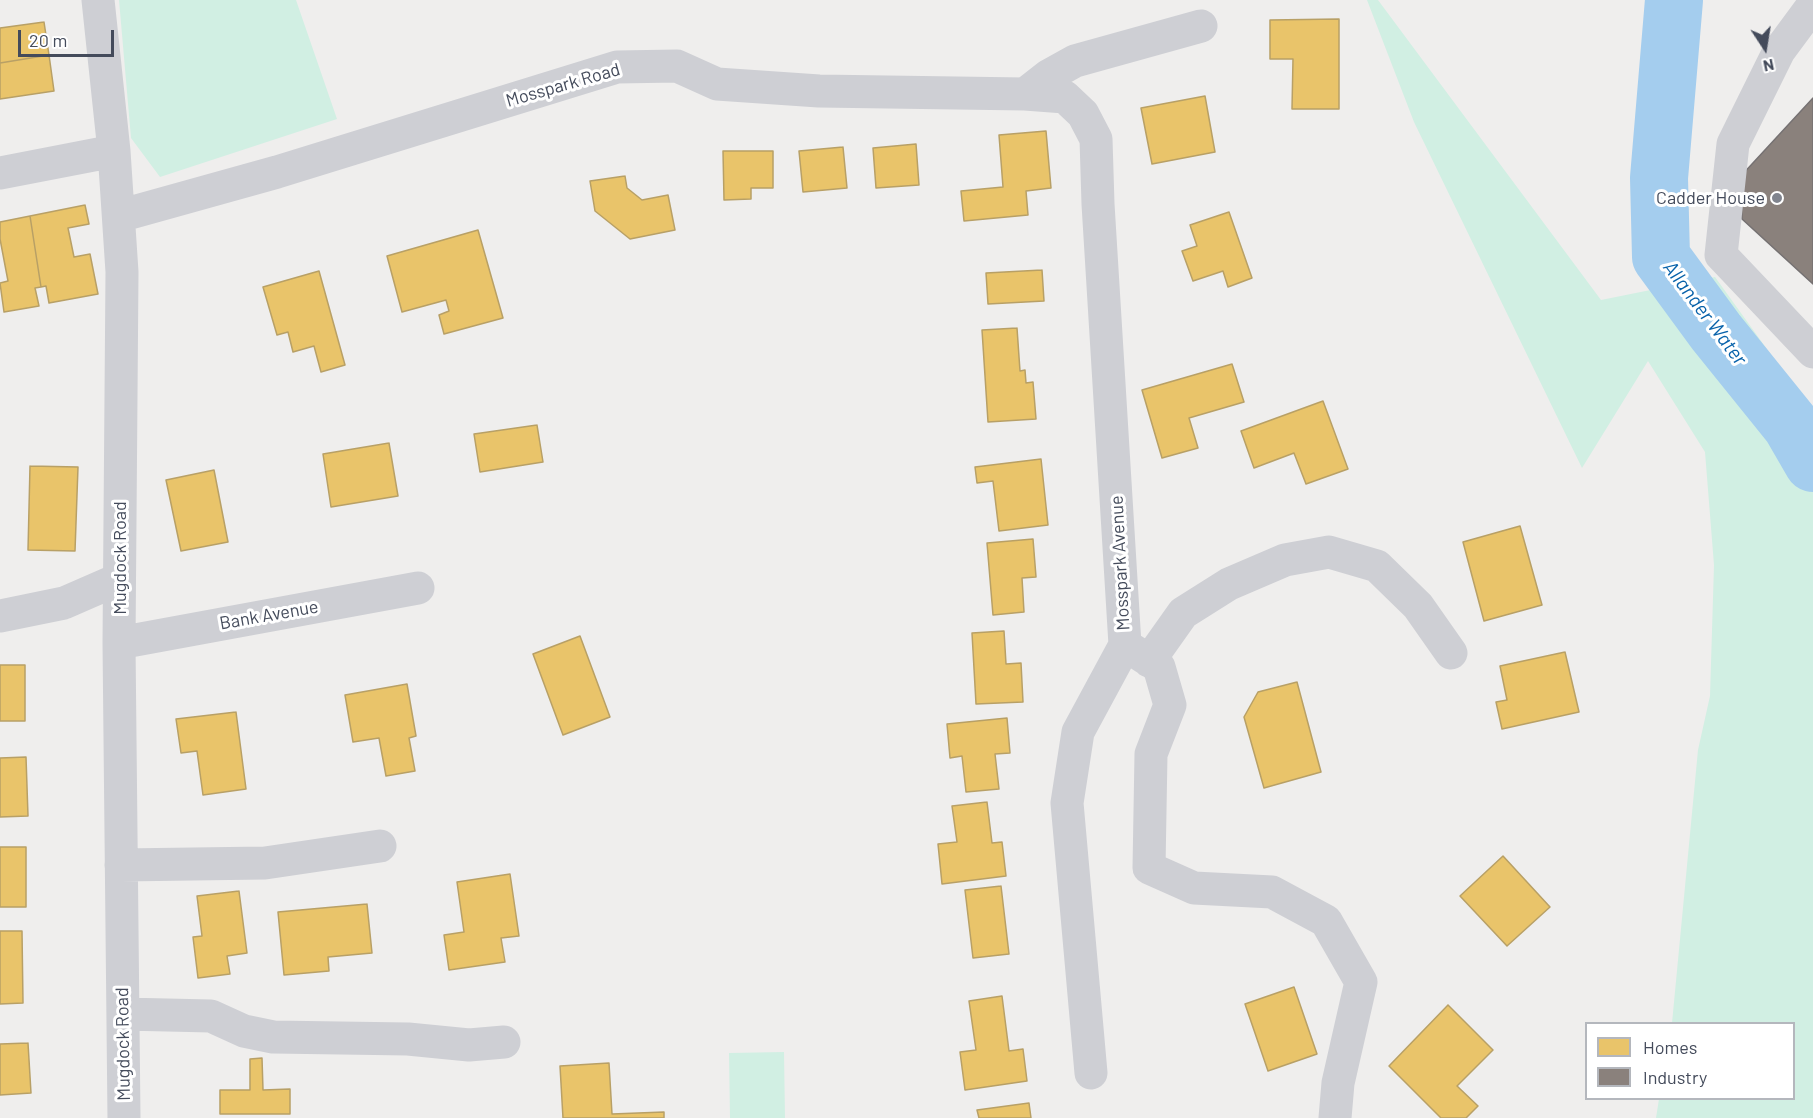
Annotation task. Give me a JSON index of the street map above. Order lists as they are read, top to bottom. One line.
{"streets":{"street":["Mosspark Road","Mugdock Road","Mosspark Avenue","Bank Avenue"]},"crossings":[["Mosspark Road","Mugdock Road"],["Mosspark Road","Mosspark Avenue"],["Mugdock Road","Bank Avenue"]],"water":["Allander Water"],"places":["Cadder House"],"legend":["Homes","Industry"],"scale_bar":"20 m","north":"bottom"}
